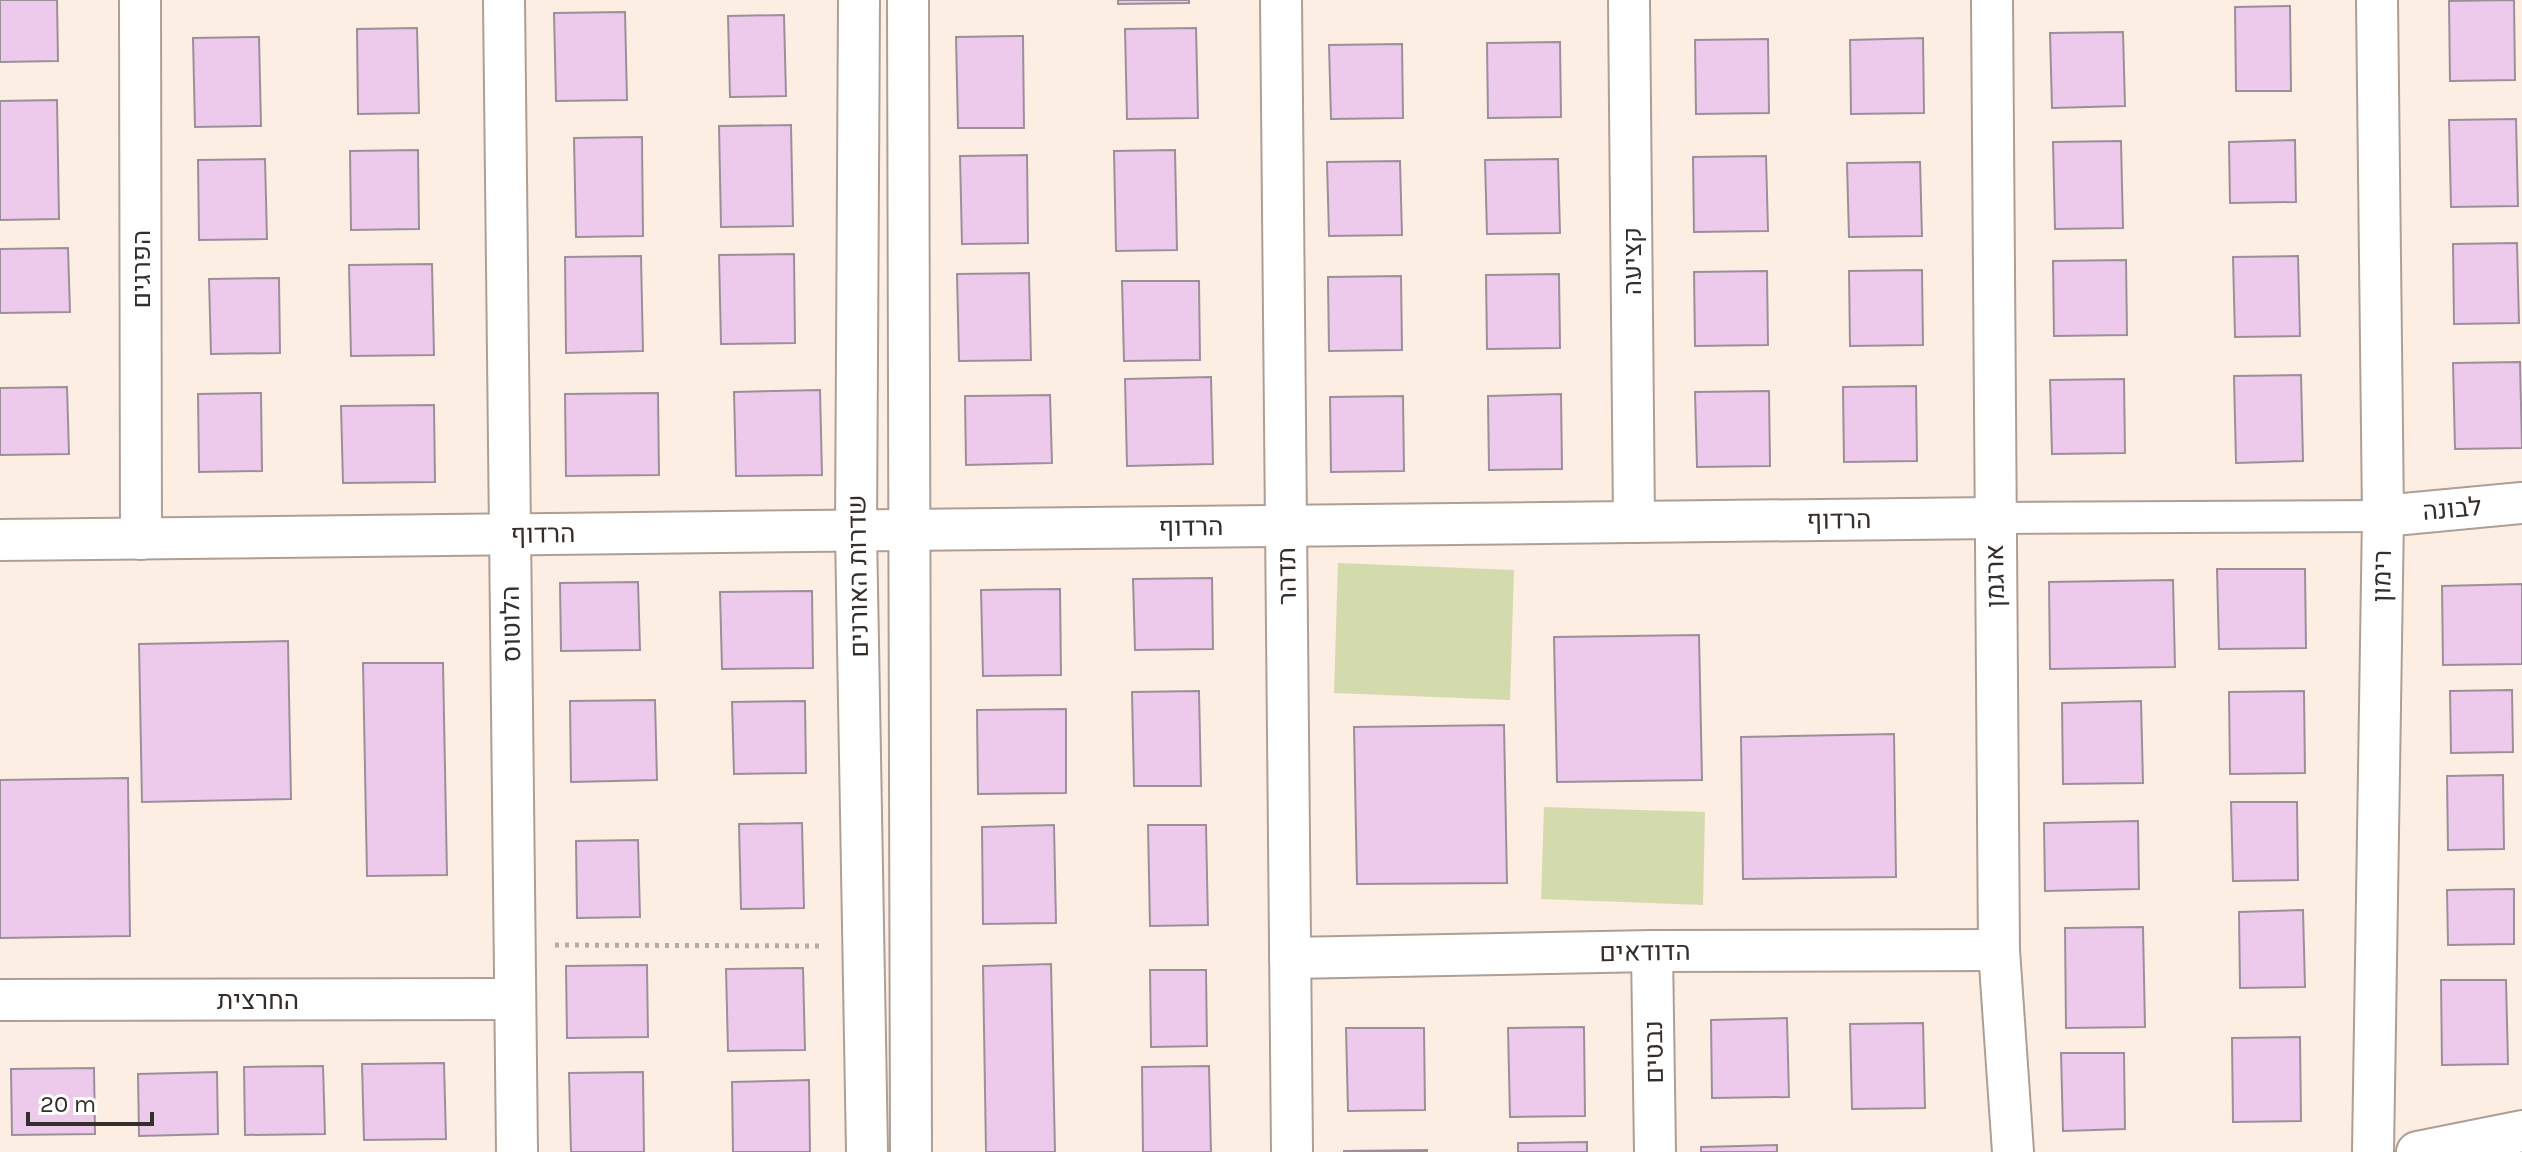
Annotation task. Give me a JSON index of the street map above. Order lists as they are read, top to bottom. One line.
{"streets":{"street":["קציעה","הפרגים","לבונה","הרדוף","שדרות האורנים","תדהר","ארגמן","רימון","הלוטוס","הדודאים","החרצית","נבטים"]},"crossings":[["קציעה","הרדוף"],["הפרגים","הרדוף"],["לבונה","הרדוף"],["לבונה","רימון"],["הרדוף","שדרות האורנים"],["הרדוף","תדהר"],["הרדוף","ארגמן"],["הרדוף","רימון"],["הרדוף","הלוטוס"],["תדהר","הדודאים"],["ארגמן","הדודאים"],["הלוטוס","החרצית"],["הדודאים","נבטים"]],"scale_bar":"20 m"}
